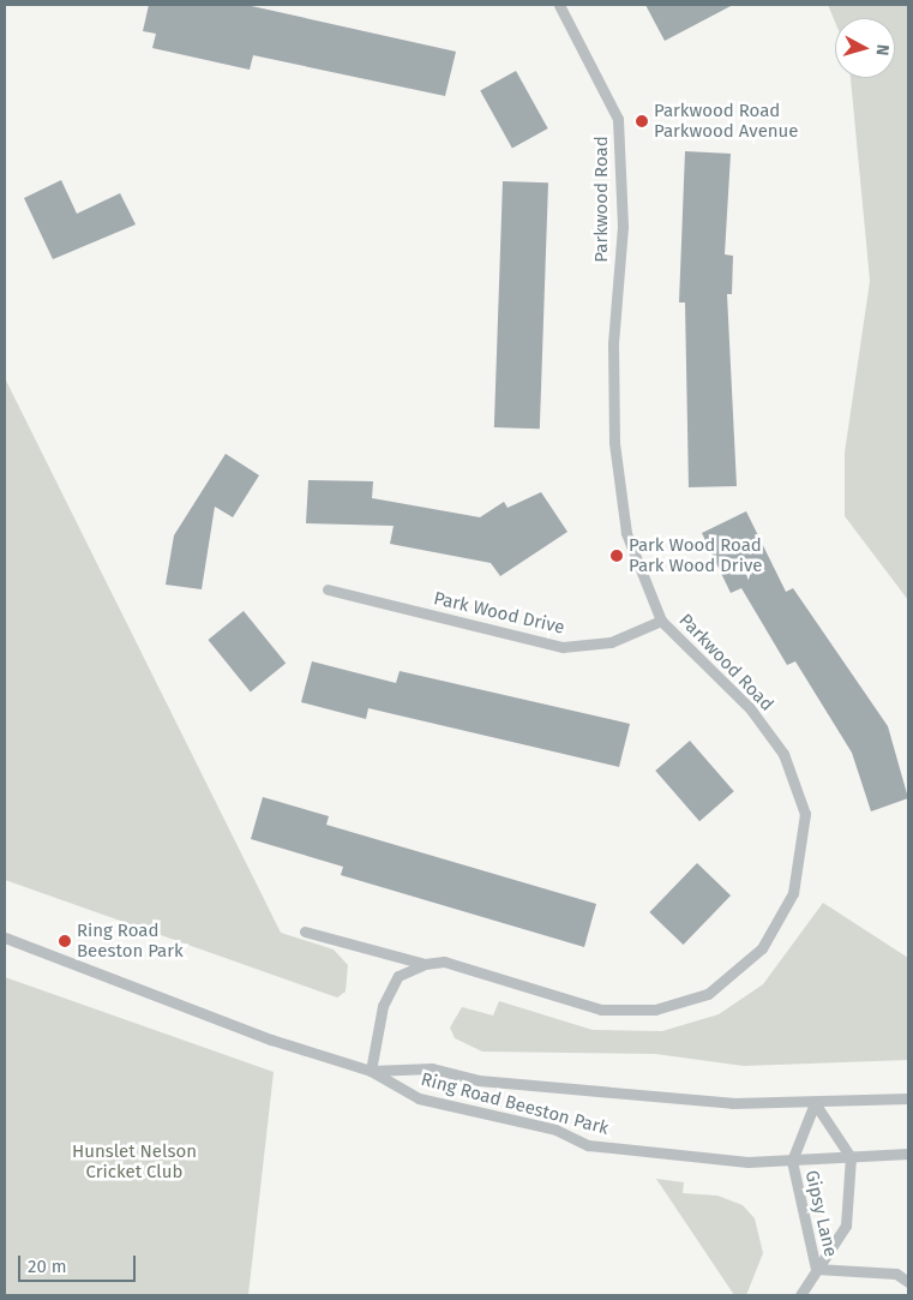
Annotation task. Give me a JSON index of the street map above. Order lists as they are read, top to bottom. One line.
{"streets":{"street":["Parkwood Road","Park Wood Drive","Ring Road Beeston Park","Gipsy Lane"]},"crossings":[["Parkwood Road","Park Wood Drive"],["Parkwood Road","Ring Road Beeston Park"],["Ring Road Beeston Park","Gipsy Lane"]],"parks":["Hunslet Nelson Cricket Club"],"places":["Parkwood Road Parkwood Avenue","Park Wood Road Park Wood Drive","Ring Road Beeston Park"],"scale_bar":"20 m","north":"right"}
